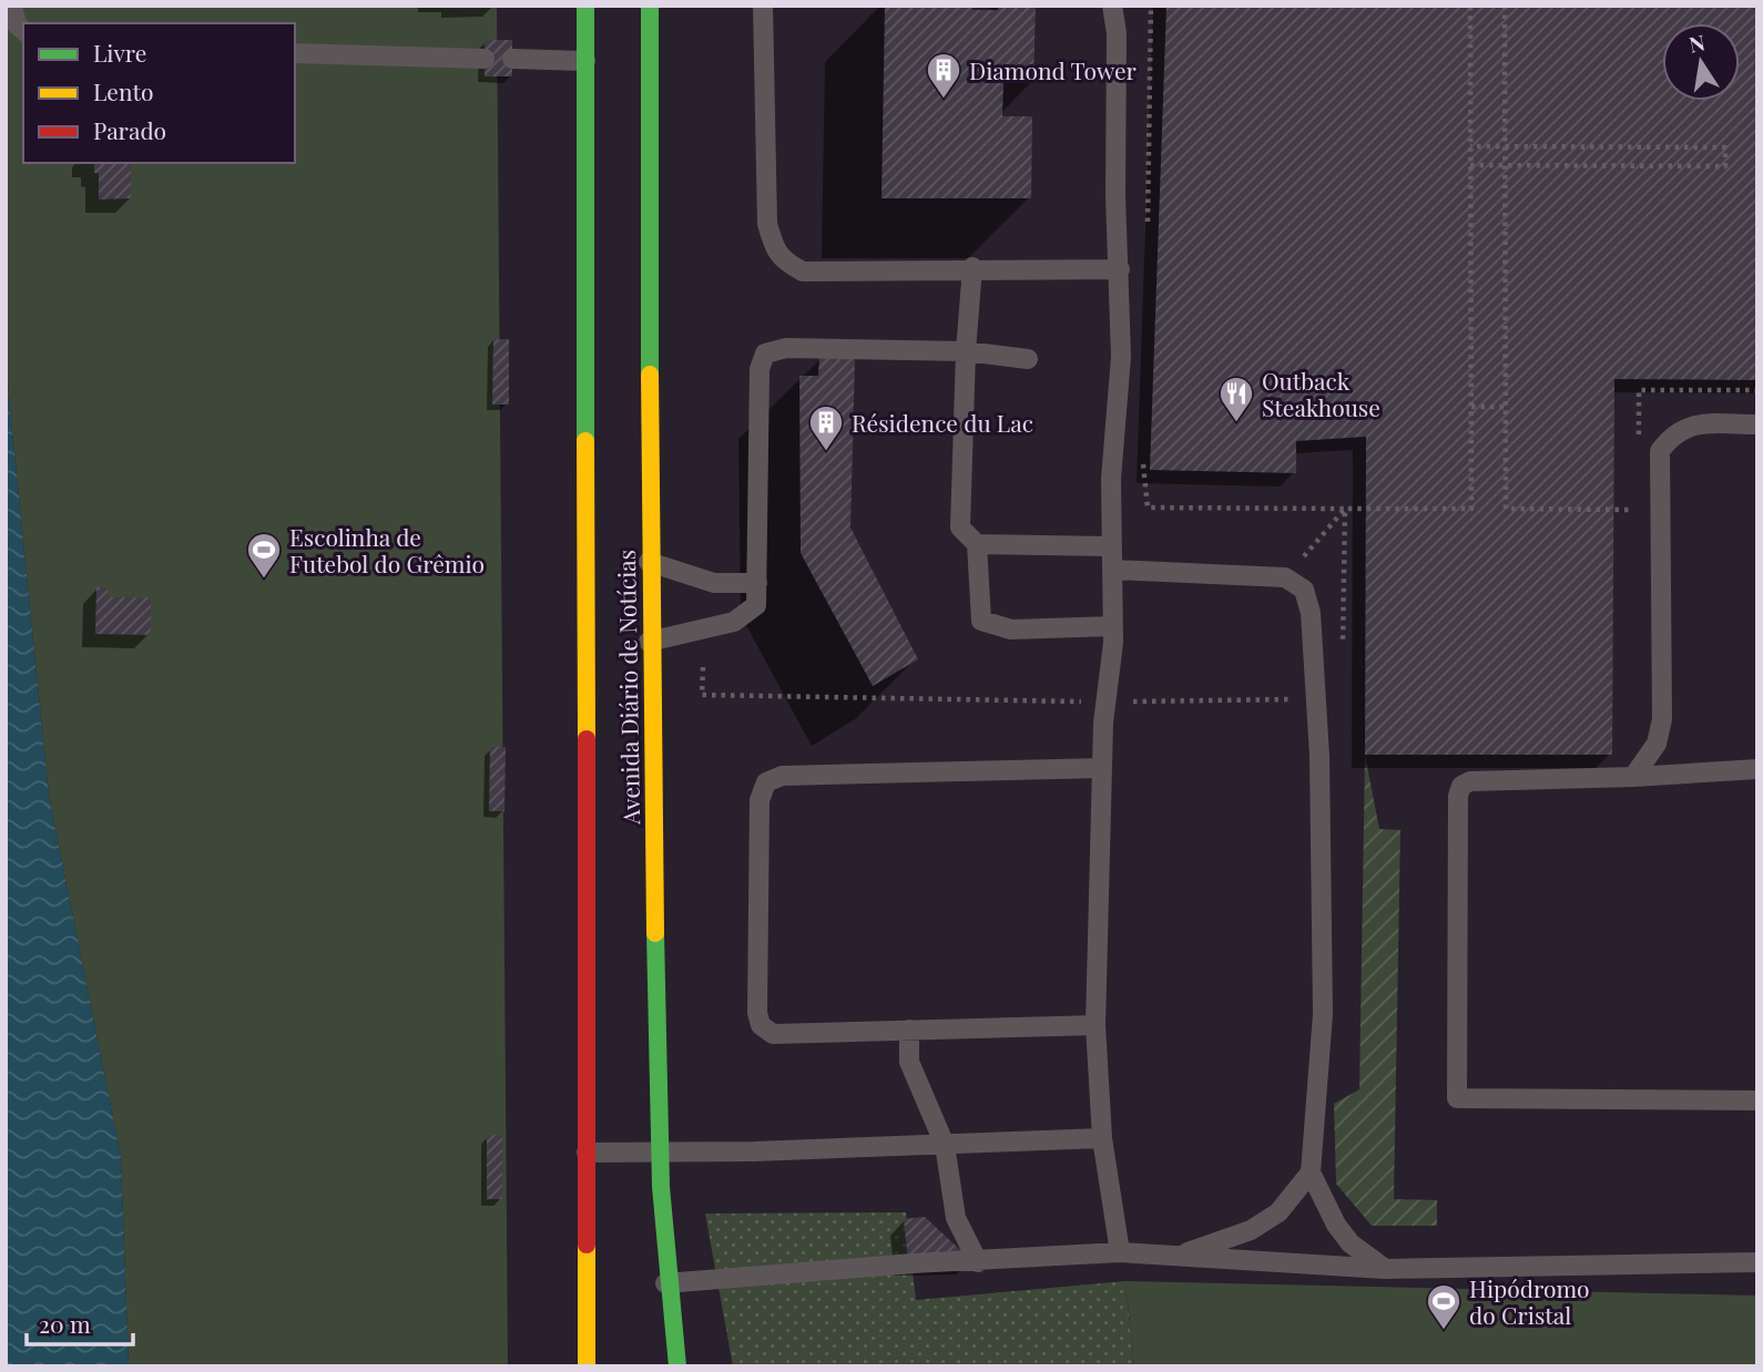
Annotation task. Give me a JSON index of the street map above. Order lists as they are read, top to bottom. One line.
{"streets":{"main road":["Avenida Diário de Notícias"]},"places":{"building":["Diamond Tower","Résidence du Lac"],"restaurant":["Outback Steakhouse"],"sports":["Escolinha de Futebol do Grêmio","Hipódromo do Cristal"]},"legend":["Livre","Lento","Parado"],"scale_bar":"20 m","north":"top"}
